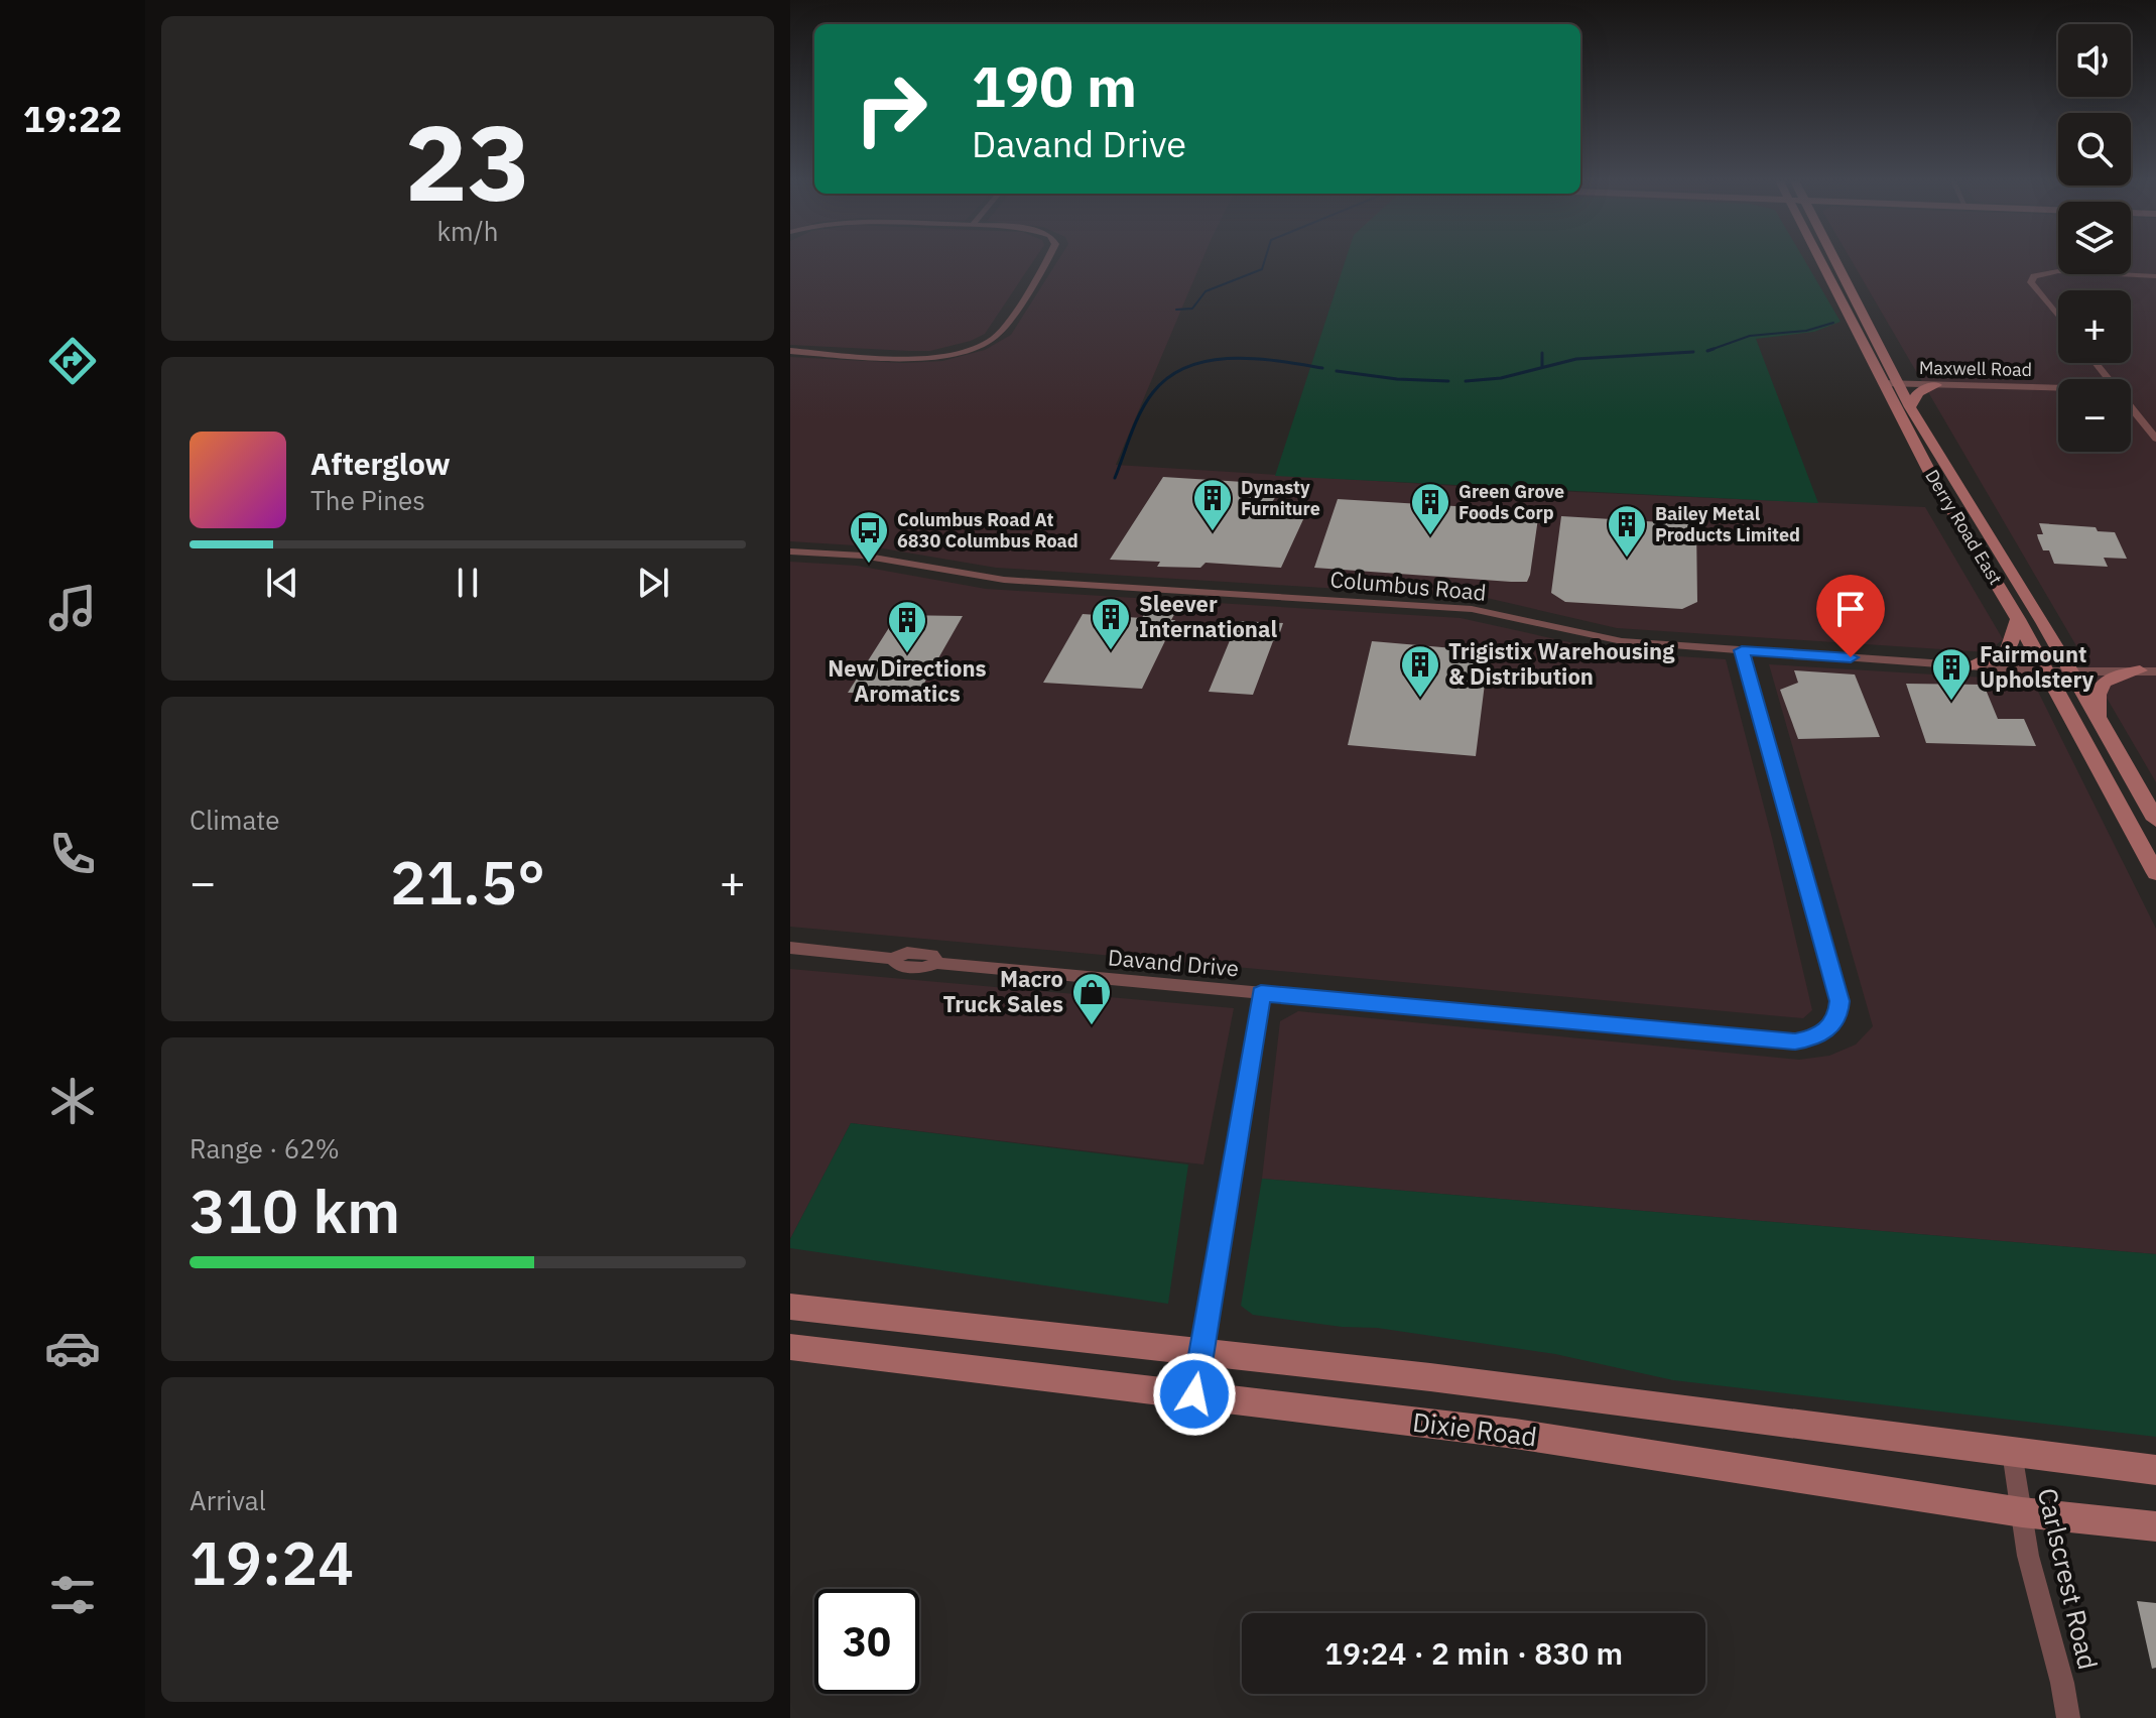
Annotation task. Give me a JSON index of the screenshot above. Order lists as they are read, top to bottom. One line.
{"streets":{"main road":["Derry Road East","Dixie Road"],"street":["Maxwell Road","Columbus Road","Davand Drive","Carlscrest Road"]},"crossings":[["Maxwell Road","Derry Road East"],["Derry Road East","Columbus Road"],["Columbus Road","Davand Drive"],["Dixie Road","Carlscrest Road"]],"places":{"building":["Dynasty Furniture","Green Grove Foods Corp","Bailey Metal Products Limited","Sleever International","New Directions Aromatics","Trigistix Warehousing & Distribution","Fairmount Upholstery"],"bus stop":["Columbus Road At 6830 Columbus Road"],"shop":["Macro Truck Sales"]},"page":{"tabs":"19:22","tile":[["23","km/h"],"Climate",["Range · 62%","310 km"],["Arrival","19:24"]],"map_buttons":["+","−"],"turn":["190 m","Davand Drive"],"song":["Afterglow","The Pines"],"heat":["−","21.5°","+"],"limit":"30","trip":"19:24 · 2 min · 830 m"}}
